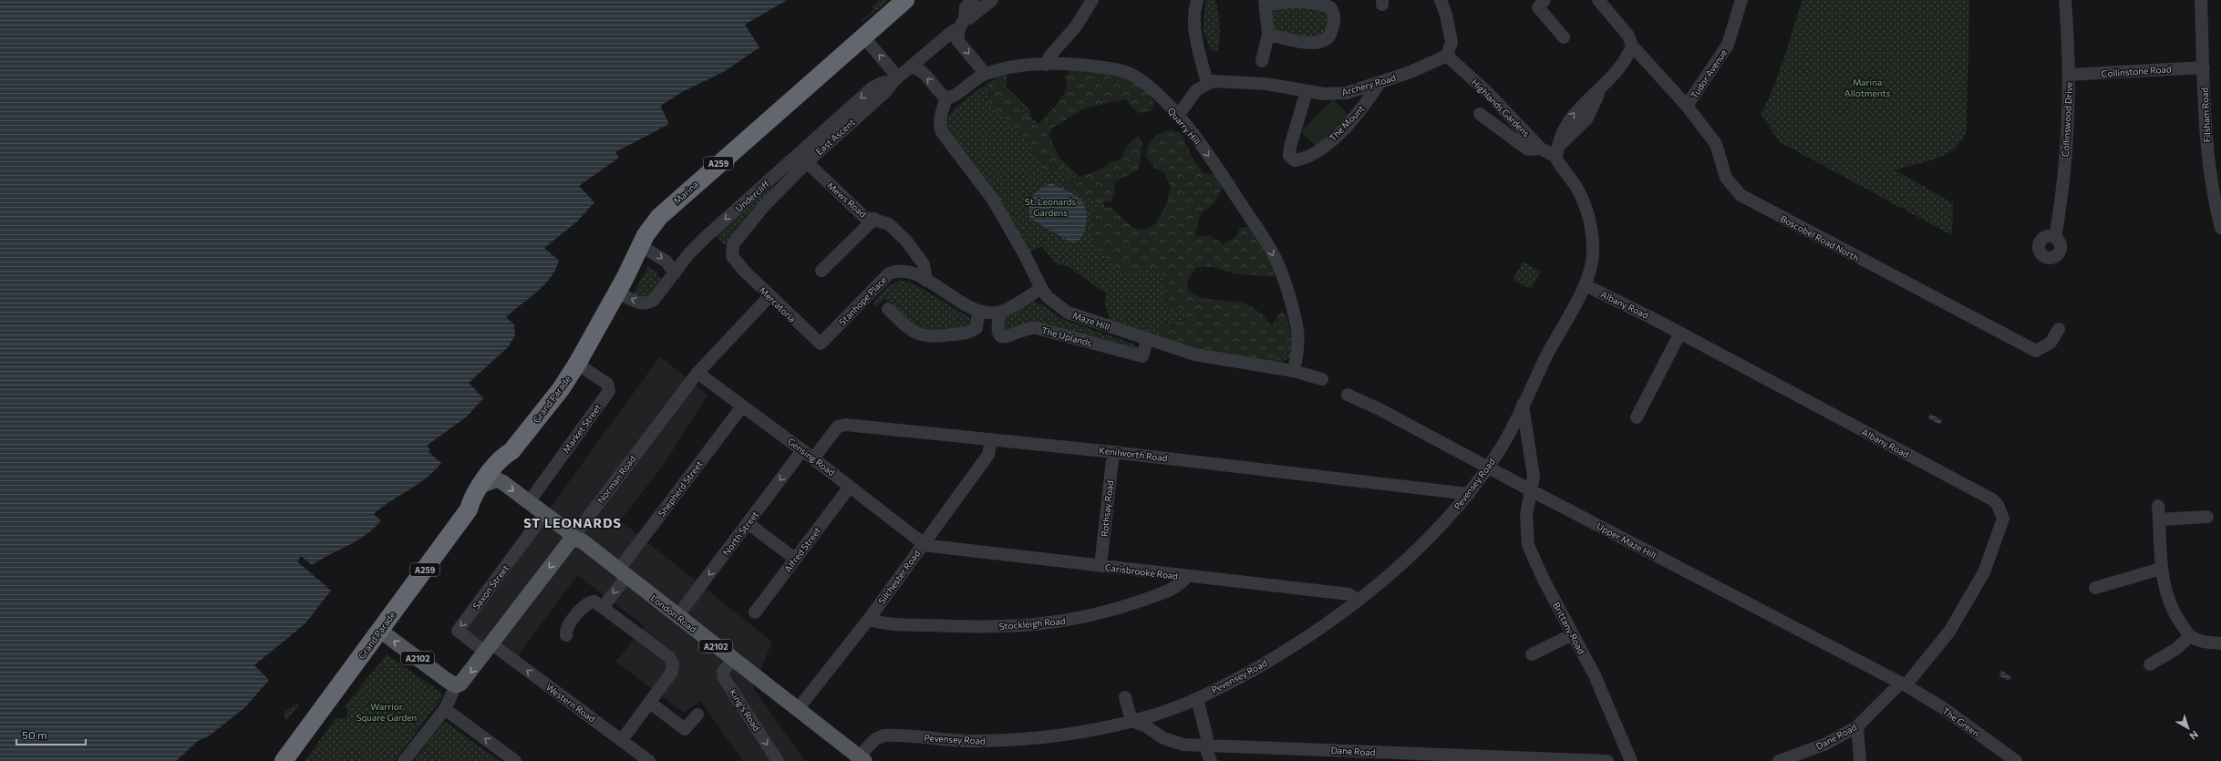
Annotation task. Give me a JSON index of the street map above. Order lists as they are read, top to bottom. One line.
{"streets":{"highway":["A259","Marina","Grand Parade"],"main road":["Norman Road","London Road","A2102"],"street":["Collinstone Road","Tudor Avenue","Archery Road","Highlands Gardens","Filsham Road","Collinswood Drive","The Mount","Quarry Hill","East Ascent","Undercliff","Mews Road","Boscobel Road North","Stanhope Place","Mercatoria","Albany Road","Maze Hill","The Uplands","Market Street","Kenilworth Road","Gensing Road","Pevensey Road","Shepherd Street","Rothsay Road","North Street","Upper Maze Hill","Alfred Street","Carisbrooke Road","Silchester Road","Saxon Street","Stockleigh Road","Brittany Road","Western Road","King's Road","The Green","Dane Road"]},"crossings":[["Collinstone Road","Filsham Road"],["Collinstone Road","Collinswood Drive"],["Tudor Avenue","Boscobel Road North"],["Archery Road","Highlands Gardens"],["Archery Road","The Mount"],["Highlands Gardens","Pevensey Road"],["Quarry Hill","Maze Hill"],["East Ascent","Undercliff"],["East Ascent","Mews Road"],["East Ascent","Mercatoria"],["Marina","Undercliff"],["Marina","Grand Parade"],["Marina","Market Street"],["Mews Road","Stanhope Place"],["Stanhope Place","Mercatoria"],["Mercatoria","Norman Road"],["Albany Road","Pevensey Road"],["Albany Road","Upper Maze Hill"],["Albany Road","The Green"],["Albany Road","Dane Road"],["Maze Hill","The Uplands"],["Grand Parade","Market Street"],["Grand Parade","London Road"],["Grand Parade","A2102"],["Market Street","London Road"],["Kenilworth Road","Gensing Road"],["Kenilworth Road","Pevensey Road"],["Kenilworth Road","Rothsay Road"],["Kenilworth Road","Silchester Road"],["Gensing Road","Norman Road"],["Gensing Road","Shepherd Street"],["Gensing Road","North Street"],["Gensing Road","Alfred Street"],["Gensing Road","Carisbrooke Road"],["Gensing Road","Silchester Road"],["Norman Road","Saxon Street"],["Norman Road","London Road"],["Norman Road","A2102"],["Norman Road","Western Road"],["Pevensey Road","Upper Maze Hill"],["Pevensey Road","Carisbrooke Road"],["Pevensey Road","London Road"],["Pevensey Road","Dane Road"],["Shepherd Street","London Road"],["Rothsay Road","Carisbrooke Road"],["North Street","London Road"],["Upper Maze Hill","Brittany Road"],["Upper Maze Hill","The Green"],["Upper Maze Hill","Dane Road"],["Carisbrooke Road","Silchester Road"],["Carisbrooke Road","Stockleigh Road"],["Silchester Road","London Road"],["Silchester Road","Stockleigh Road"],["Saxon Street","London Road"],["Saxon Street","Western Road"],["London Road","King's Road"],["The Green","Dane Road"]],"one_way":["Quarry Hill","Undercliff","Norman Road","North Street","King's Road"],"districts":["ST LEONARDS"],"parks":["Marina Allotments","St. Leonards Gardens","Warrior Square Garden"],"scale_bar":"50 m","north":"bottom right"}
